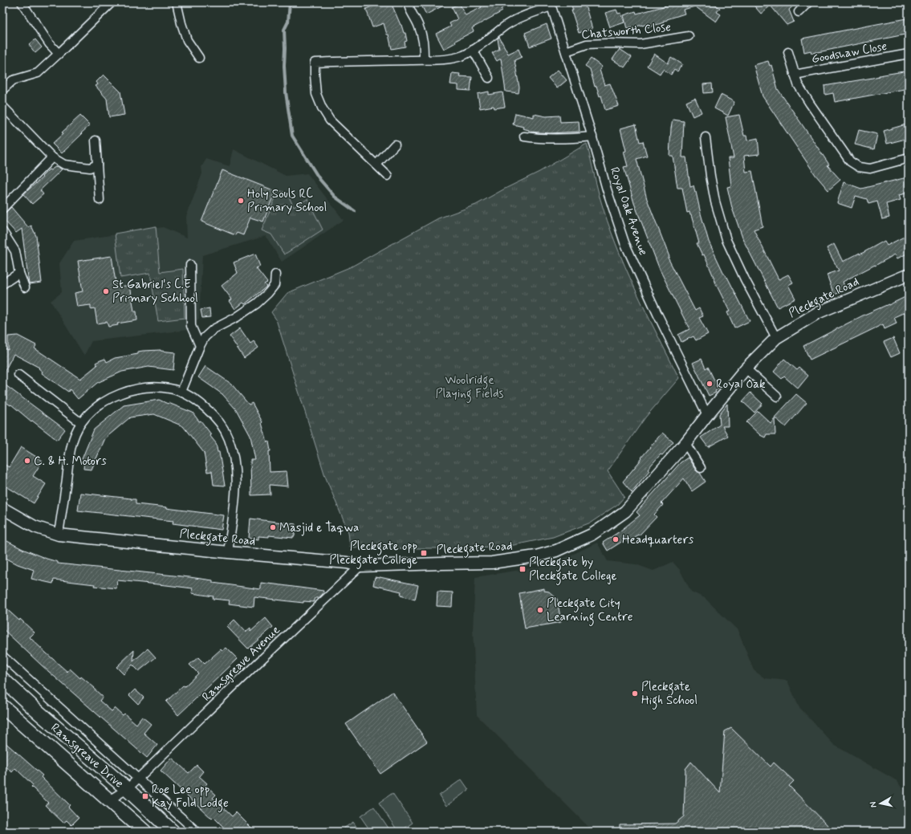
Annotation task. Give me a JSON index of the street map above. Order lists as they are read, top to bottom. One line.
{"streets":{"highway":["Ramsgreave Drive"],"main road":["Pleckgate Road"],"street":["Chatsworth Close","Goodshaw Close","Royal Oak Avenue","Ramsgreave Avenue"]},"crossings":[["Chatsworth Close","Royal Oak Avenue"],["Royal Oak Avenue","Pleckgate Road"],["Pleckgate Road","Ramsgreave Avenue"],["Ramsgreave Avenue","Ramsgreave Drive"]],"parks":["Woolridge Playing Fields"],"places":{"other":["Holy Souls RC Primary School","St Gabriel's C.E Primary Schhool","Royal Oak","C. & H. Motors","Masjid e Taqwa","Headquarters","Pleckgate City Learning Centre","Pleckgate High School"],"transit":["Pleckgate opp Pleckgate College","Pleckgate by Pleckgate College","Roe Lee opp Kay Fold Lodge"]},"north":"left"}
